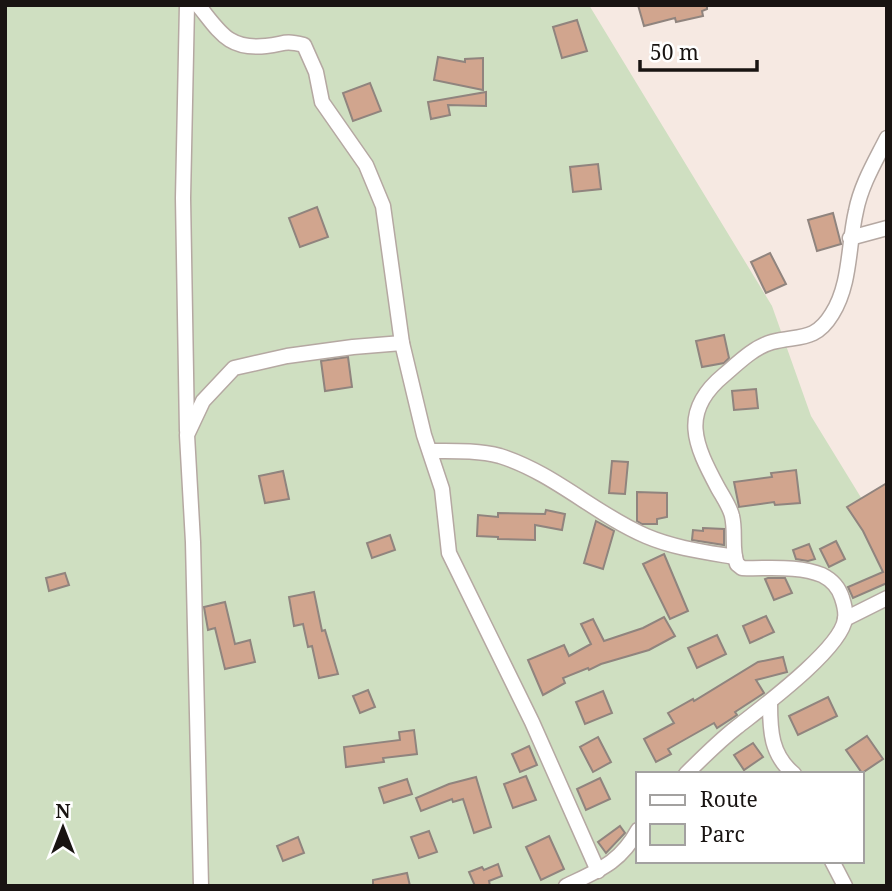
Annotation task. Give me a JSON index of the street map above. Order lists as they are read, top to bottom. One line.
{"legend":["Route","Parc"],"scale_bar":"50 m","north":"top"}
